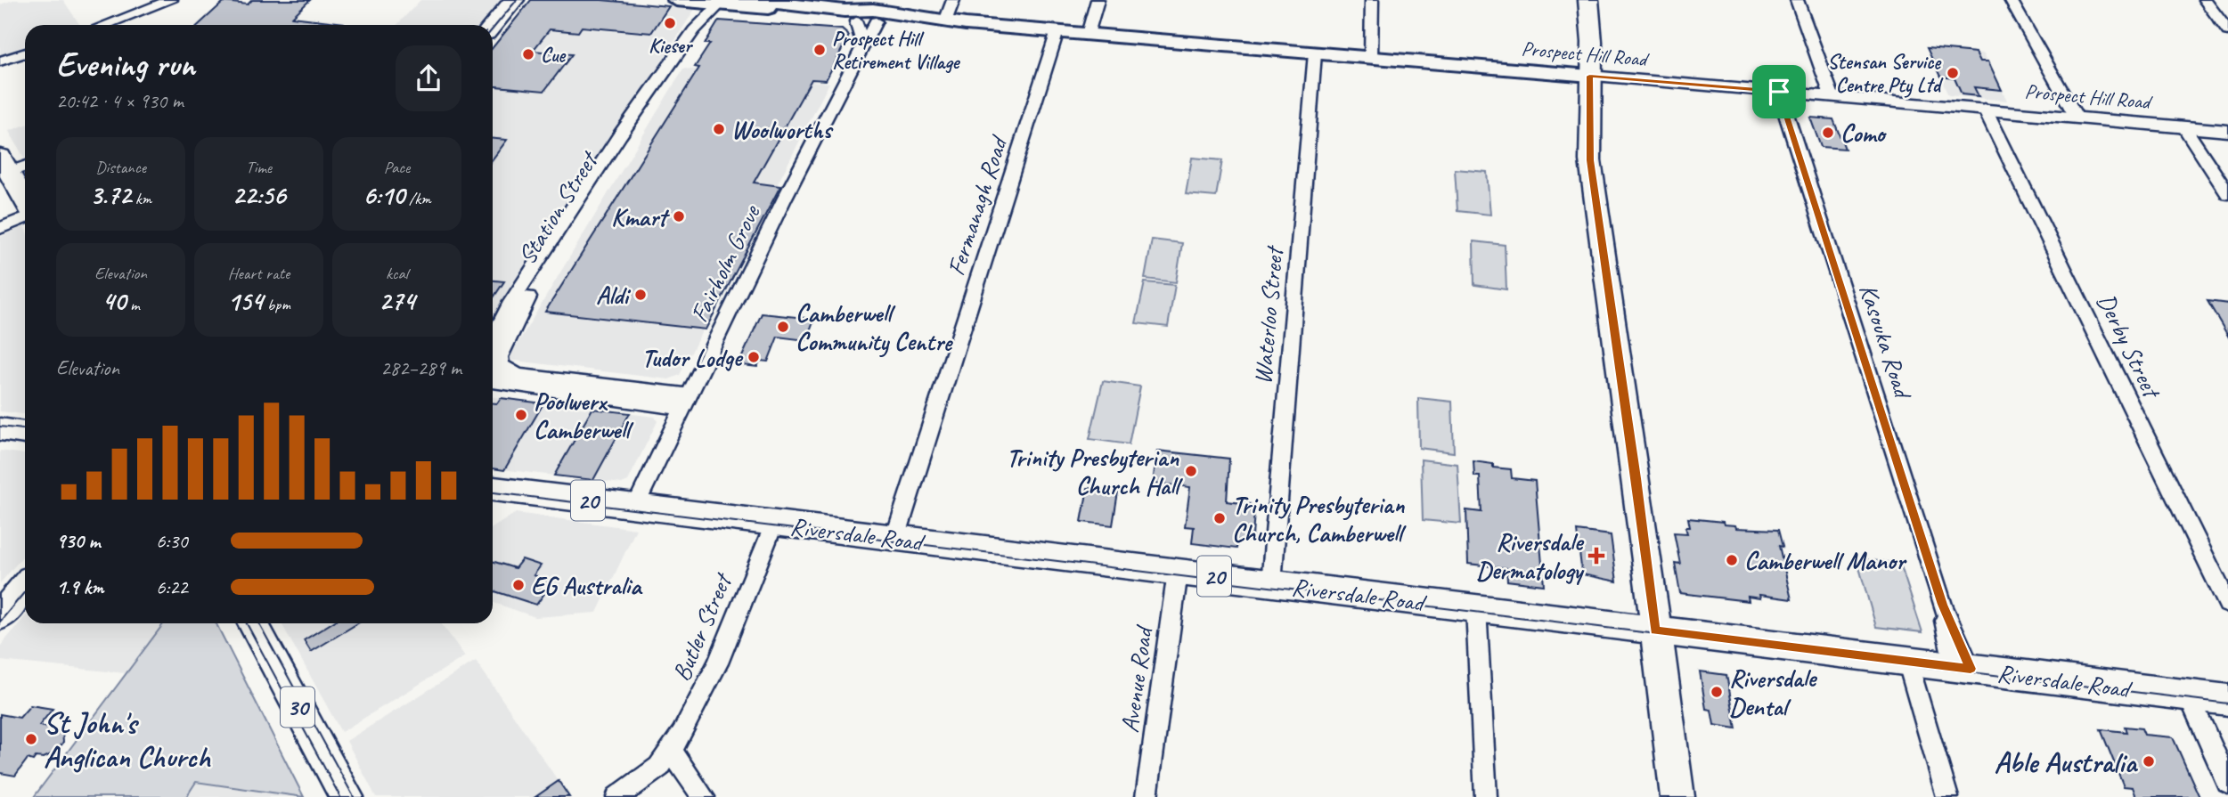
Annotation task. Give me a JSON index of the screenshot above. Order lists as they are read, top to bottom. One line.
{"streets":{"main road":["Prospect Hill Road","20","Riversdale Road","30"],"street":["Fermanagh Road","Station Street","Fairholm Grove","Waterloo Street","Kasouka Road","Derby Street","Butler Street","Avenue Road"]},"crossings":[["Prospect Hill Road","Fermanagh Road"],["Prospect Hill Road","Station Street"],["Prospect Hill Road","Fairholm Grove"],["Prospect Hill Road","Waterloo Street"],["Prospect Hill Road","Kasouka Road"],["Prospect Hill Road","Derby Street"],["Fermanagh Road","Riversdale Road"],["Fairholm Grove","Riversdale Road"],["Waterloo Street","Riversdale Road"],["Kasouka Road","Riversdale Road"],["Riversdale Road","Butler Street"],["Riversdale Road","Avenue Road"]],"places":{"other":["Kieser","Prospect Hill Retirement Village","Cue","Stensan Service Centre Pty Ltd","Woolworths","Como","Kmart","Aldi","Camberwell Community Centre","Tudor Lodge","Poolwerx Camberwell","Trinity Presbyterian Church Hall","Trinity Presbyterian Church, Camberwell","Camberwell Manor","EG Australia","Riversdale Dental","St John's Anglican Church","Able Australia"],"health":["Riversdale Dermatology"]},"page":{"heading":["Evening run","20:42 · 4 × 930 m"],"stats":[["Distance","3.72 km"],["Time","22:56"],["Pace","6:10 /km"],["Elevation","40 m"],["Heart rate","154 bpm"],["kcal","274"]],"chart":["Elevation","282–289 m"],"list":[{"name":"930 m","note":"6:30"},{"name":"1.9 km","note":"6:22"}]}}
